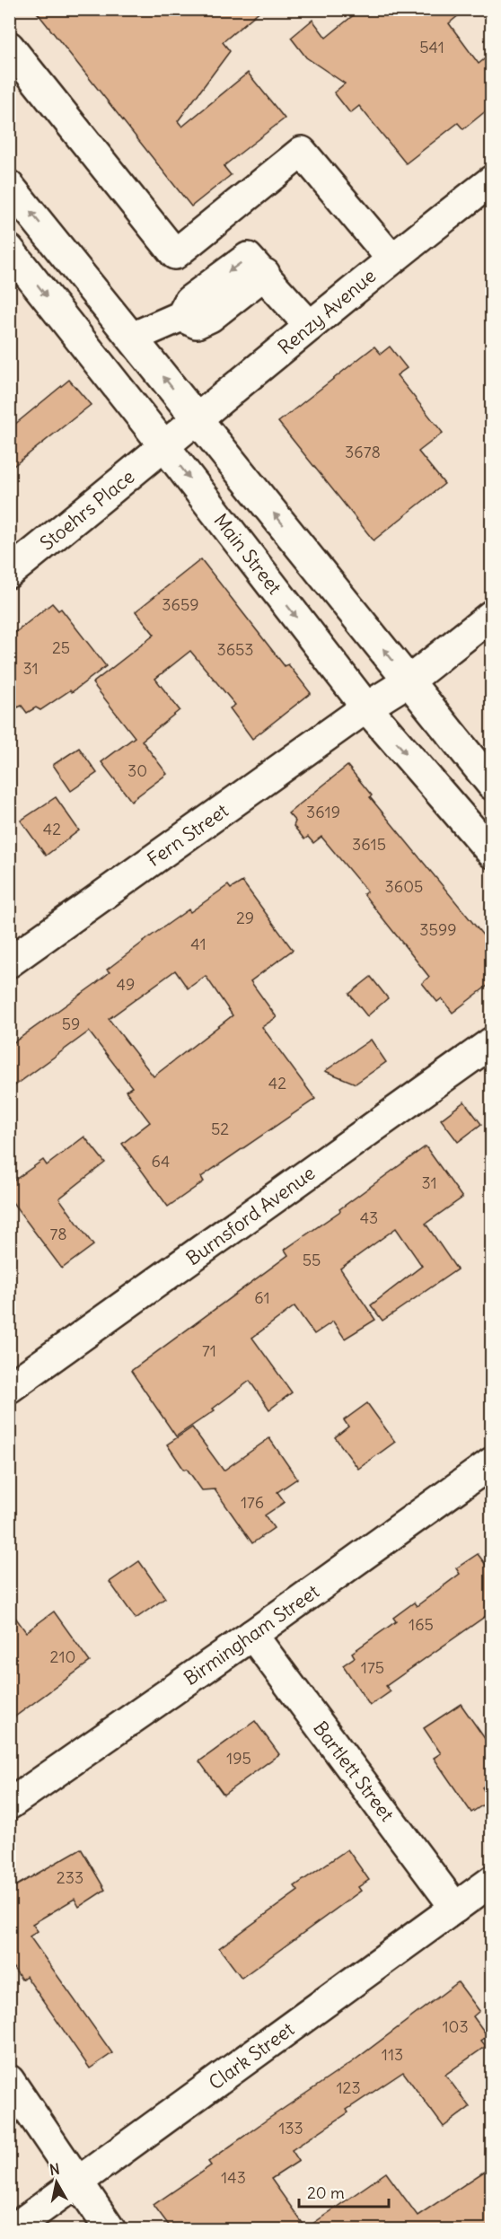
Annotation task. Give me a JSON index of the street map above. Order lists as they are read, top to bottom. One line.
{"streets":{"street":["Renzy Avenue","Stoehrs Place","Main Street","Fern Street","Burnsford Avenue","Birmingham Street","Bartlett Street","Clark Street"]},"crossings":[["Renzy Avenue","Stoehrs Place"],["Renzy Avenue","Main Street"],["Stoehrs Place","Main Street"],["Main Street","Fern Street"],["Birmingham Street","Bartlett Street"],["Bartlett Street","Clark Street"]],"house_numbers":["541","3678","3659","25","3653","31","30","3619","42","3615","3605","29","3599","41","49","59","42","52","64","31","43","78","55","61","71","176","165","210","175","195","233","103","113","123","133","143"],"scale_bar":"20 m","north":"top"}
